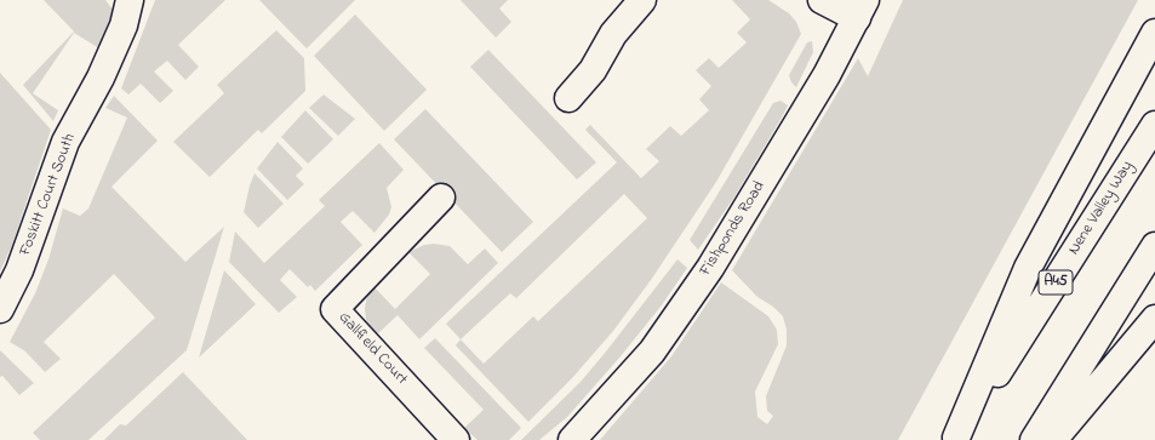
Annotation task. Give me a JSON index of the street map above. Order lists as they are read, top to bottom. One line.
{"streets":{"main road":["Foskitt Court South","Nene Valley Way","Fishponds Road","A45","Gallfield Court"]}}
